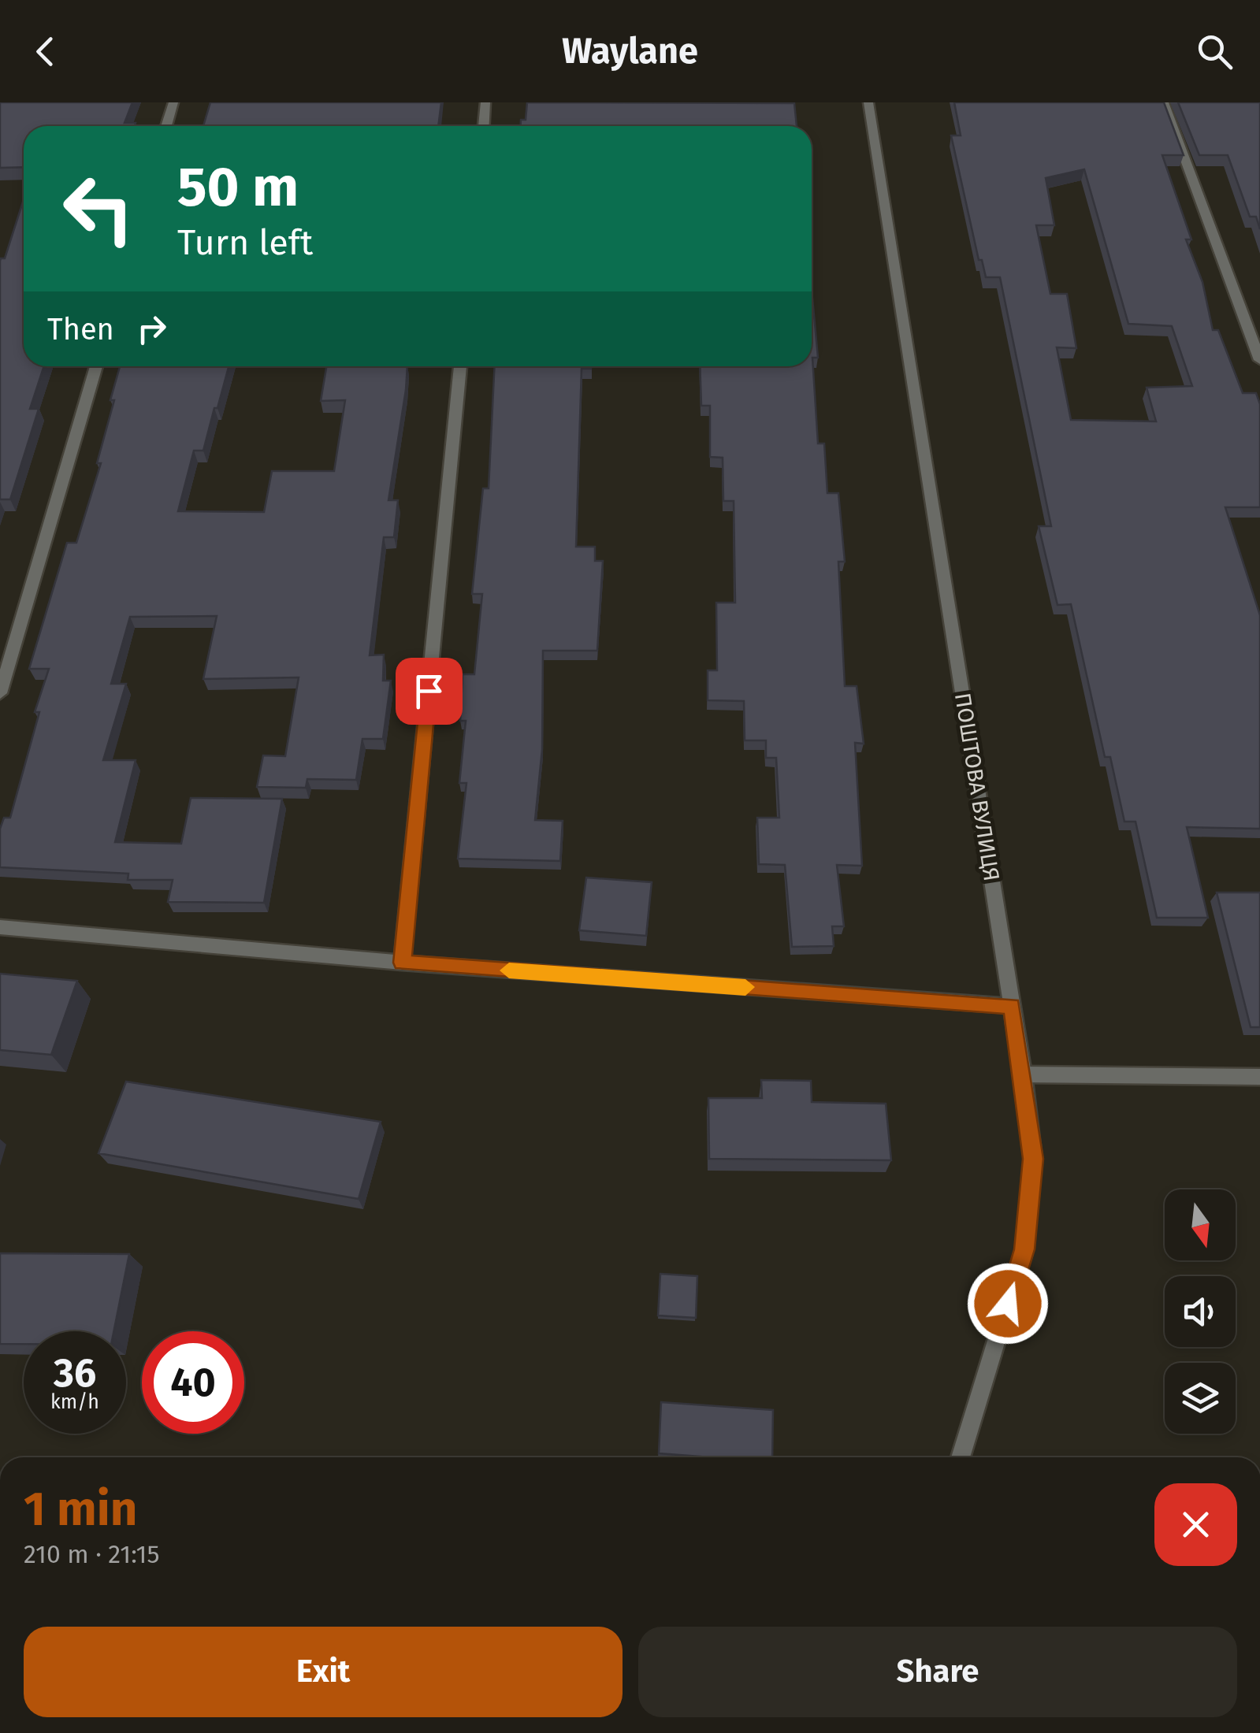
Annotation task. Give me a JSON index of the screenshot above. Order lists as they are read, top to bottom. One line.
{"streets":{"street":["ПОШТОВА ВУЛИЦЯ"]},"north":"bottom","page":{"header":"Waylane","turn":["50 m","Turn left"],"then":"Then","speed":"36 km/h","limit":"40","heading":["1 min","210 m · 21:15"],"buttons":["Exit","Share"]}}
